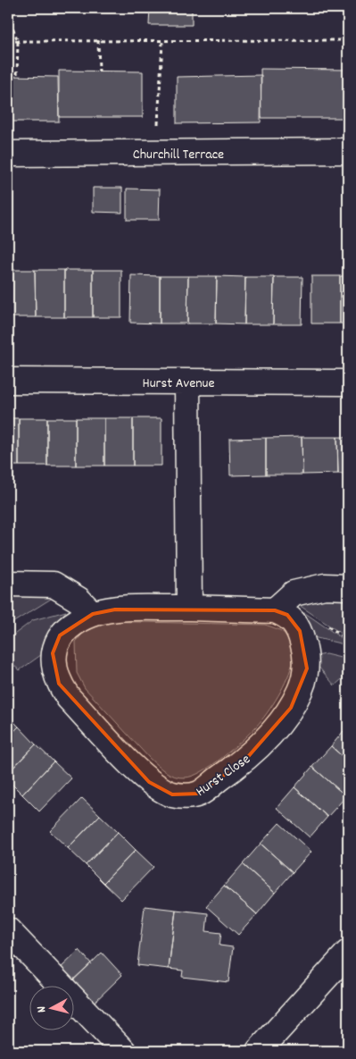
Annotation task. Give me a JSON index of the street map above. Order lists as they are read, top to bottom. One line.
{"streets":{"street":["Churchill Terrace","Hurst Avenue","Hurst Close"]},"north":"left"}
